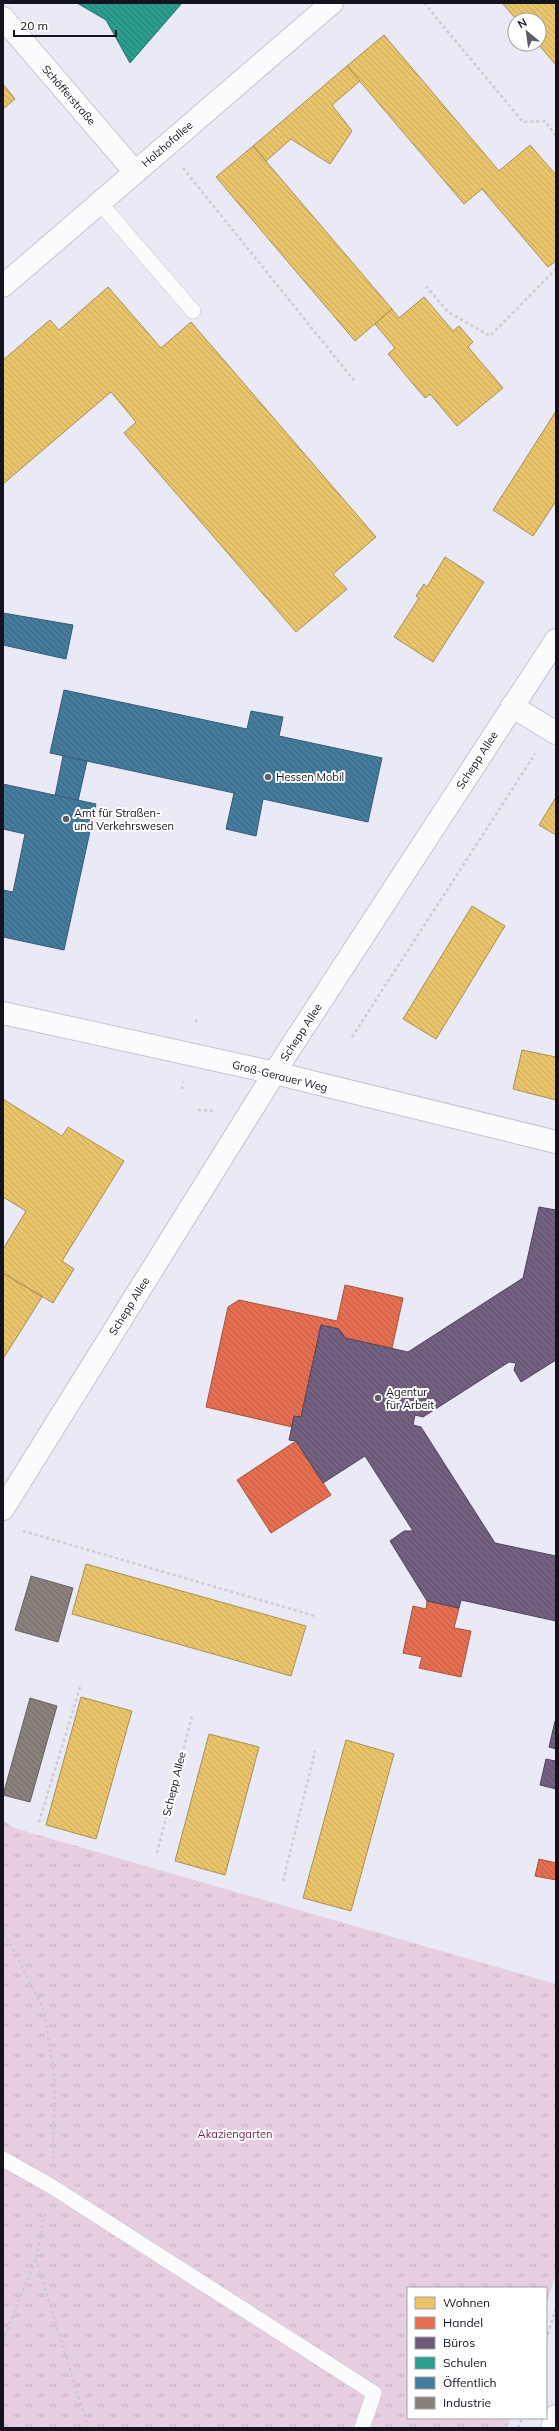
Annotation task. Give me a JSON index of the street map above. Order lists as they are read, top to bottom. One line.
{"streets":{"street":["Schöfferstraße","Holzhofallee","Schepp Allee","Groß-Gerauer Weg"]},"crossings":[["Schöfferstraße","Holzhofallee"],["Schepp Allee","Groß-Gerauer Weg"]],"parks":["Akaziengarten"],"places":["Hessen Mobil","Amt für Straßen- und Verkehrswesen","Agentur für Arbeit"],"legend":["Wohnen","Handel","Büros","Schulen","Öffentlich","Industrie"],"scale_bar":"20 m","north":"top left"}
